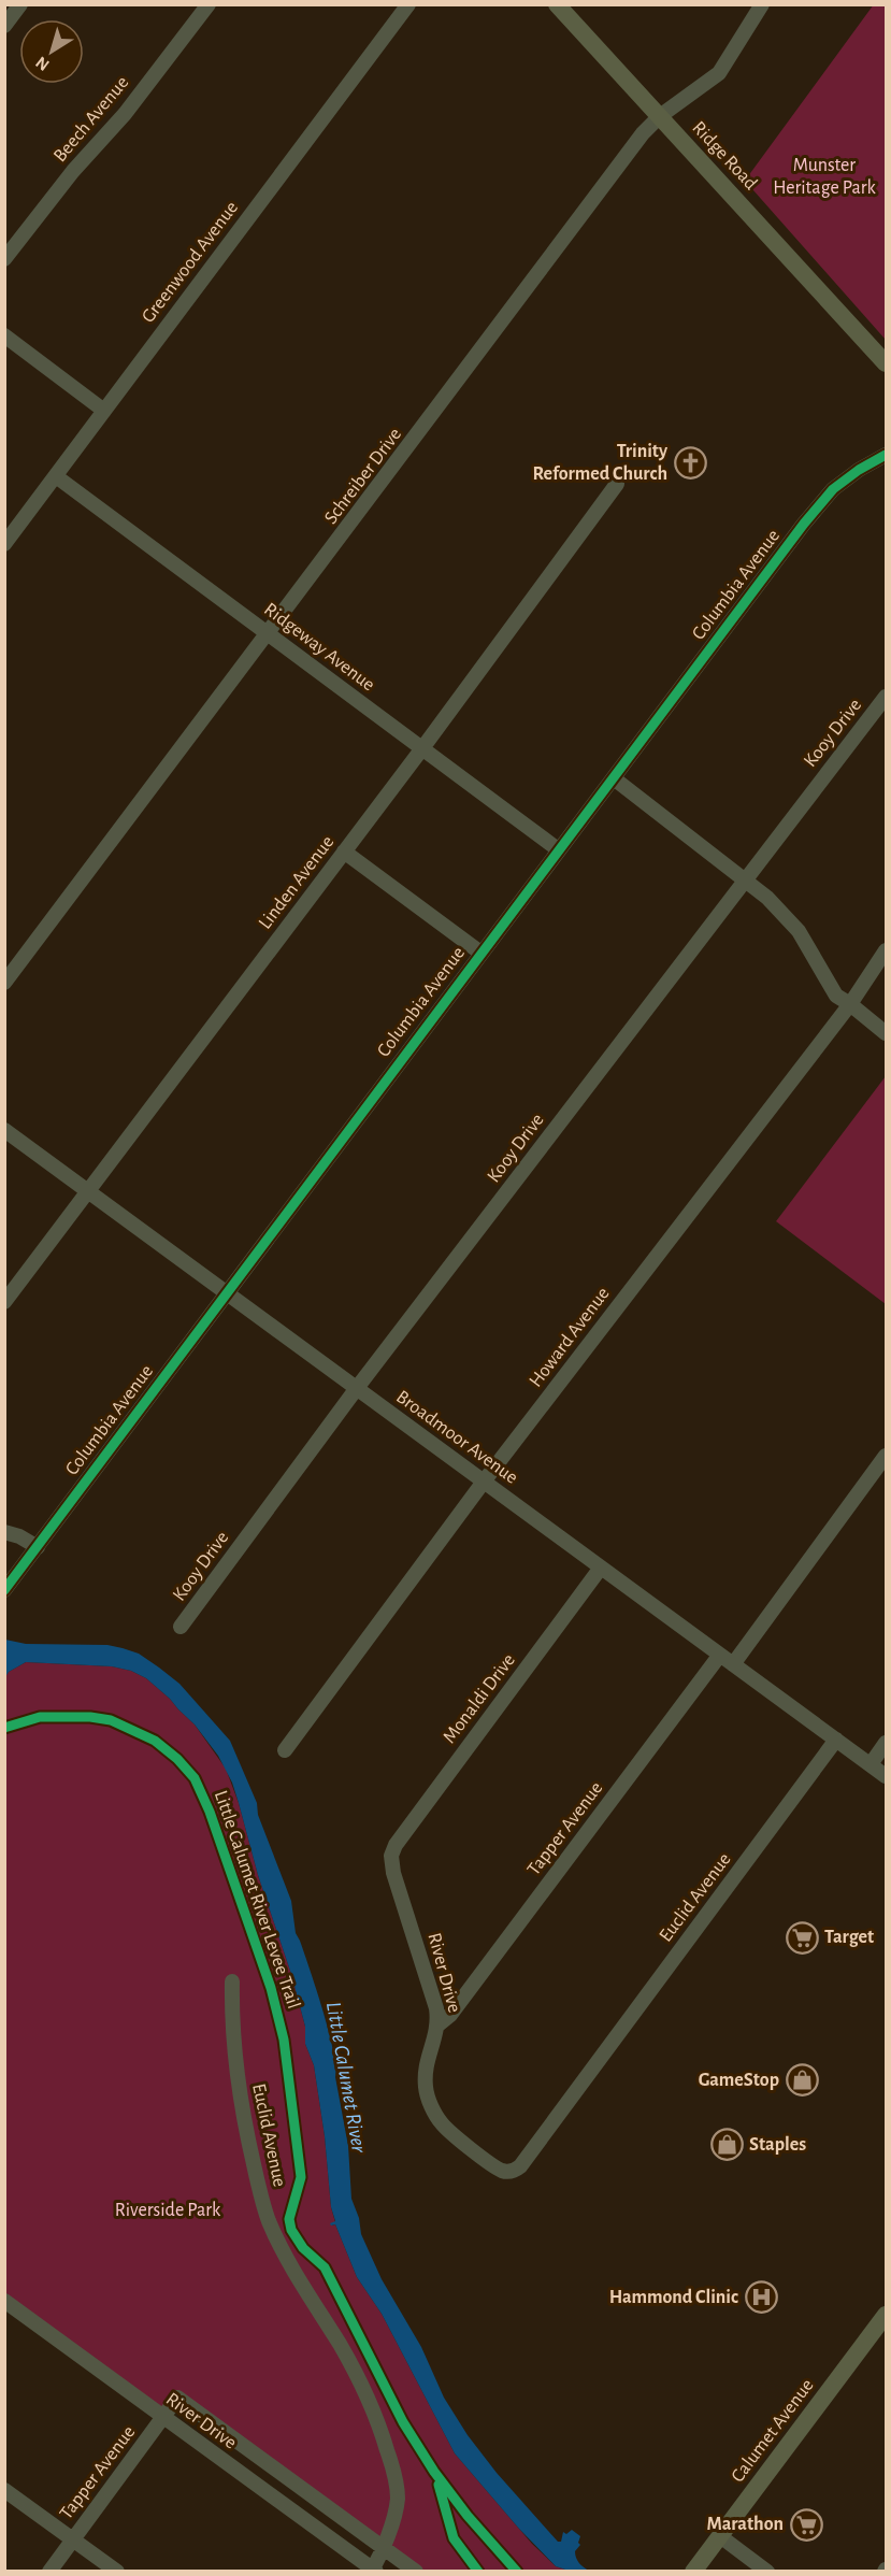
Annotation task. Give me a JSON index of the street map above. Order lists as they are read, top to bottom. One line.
{"streets":{"main road":["Ridge Road","Calumet Avenue"],"street":["Beech Avenue","Greenwood Avenue","Schreiber Drive","Columbia Avenue","Ridgeway Avenue","Kooy Drive","Linden Avenue","Howard Avenue","Broadmoor Avenue","Monaldi Drive","Tapper Avenue","Euclid Avenue","River Drive"],"cycle path":["Little Calumet River Levee Trail"]},"crossings":[["Ridge Road","Schreiber Drive"],["Greenwood Avenue","Ridgeway Avenue"],["Schreiber Drive","Ridgeway Avenue"],["Columbia Avenue","Ridgeway Avenue"],["Columbia Avenue","Broadmoor Avenue"],["Ridgeway Avenue","Linden Avenue"],["Kooy Drive","Broadmoor Avenue"],["Linden Avenue","Broadmoor Avenue"],["Howard Avenue","Broadmoor Avenue"],["Broadmoor Avenue","Monaldi Drive"],["Broadmoor Avenue","Tapper Avenue"],["Broadmoor Avenue","Euclid Avenue"],["Monaldi Drive","River Drive"],["Tapper Avenue","River Drive"],["Euclid Avenue","River Drive"]],"water":["Little Calumet River"],"parks":["Munster Heritage Park","Riverside Park"],"places":{"church":["Trinity Reformed Church"],"supermarket":["Target","Marathon"],"shop":["GameStop","Staples"],"hospital":["Hammond Clinic"]},"north":"bottom left"}
